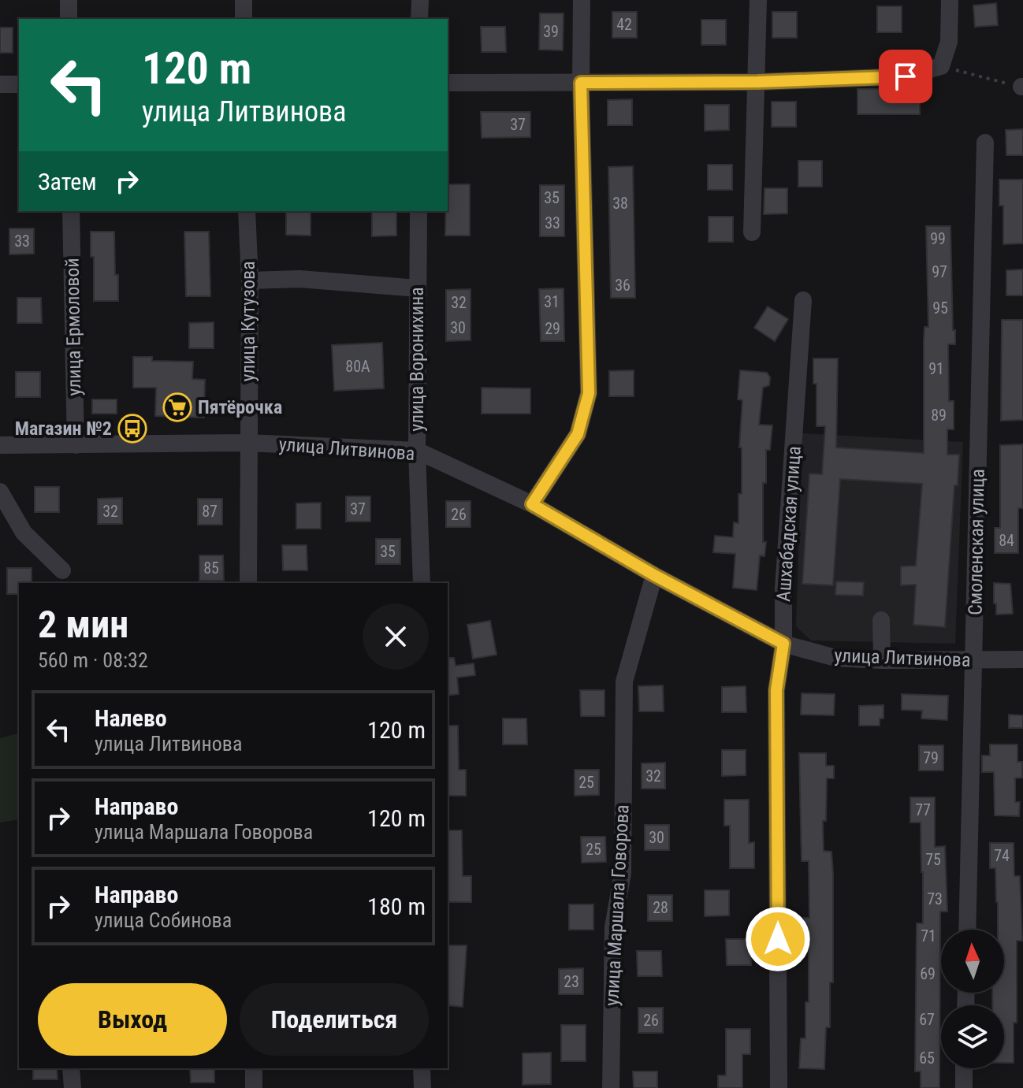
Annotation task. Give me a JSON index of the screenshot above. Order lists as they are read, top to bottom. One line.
{"streets":{"street":["улица Кутузова","улица Ермоловой","улица Воронихина","улица Литвинова","Ашхабадская улица","Смоленская улица","улица Маршала Говорова"]},"crossings":[["улица Кутузова","улица Литвинова"],["улица Ермоловой","улица Литвинова"],["улица Воронихина","улица Литвинова"],["улица Литвинова","Ашхабадская улица"],["улица Литвинова","Смоленская улица"],["улица Литвинова","улица Маршала Говорова"]],"places":{"supermarket":["Пятёрочка"],"bus stop":["Магазин №2"]},"house_numbers":["42","39","37","35","38","33","99","33","97","36","31","32","95","30","29","80А","91","89","37","32","87","26","84","35","85","79","32","25","77","30","25","74","75","73","28","71","69","23","67","26","65"],"north":"top","page":{"turn":["120 m","улица Литвинова"],"then":"Затем","heading":["2 мин","560 m · 08:32"],"list":[{"name":"Налево","note":"улица Литвинова","value":"120 m"},{"name":"Направо","note":"улица Маршала Говорова","value":"120 m"},{"name":"Направо","note":"улица Собинова","value":"180 m"}],"buttons":["Выход","Поделиться"]}}
